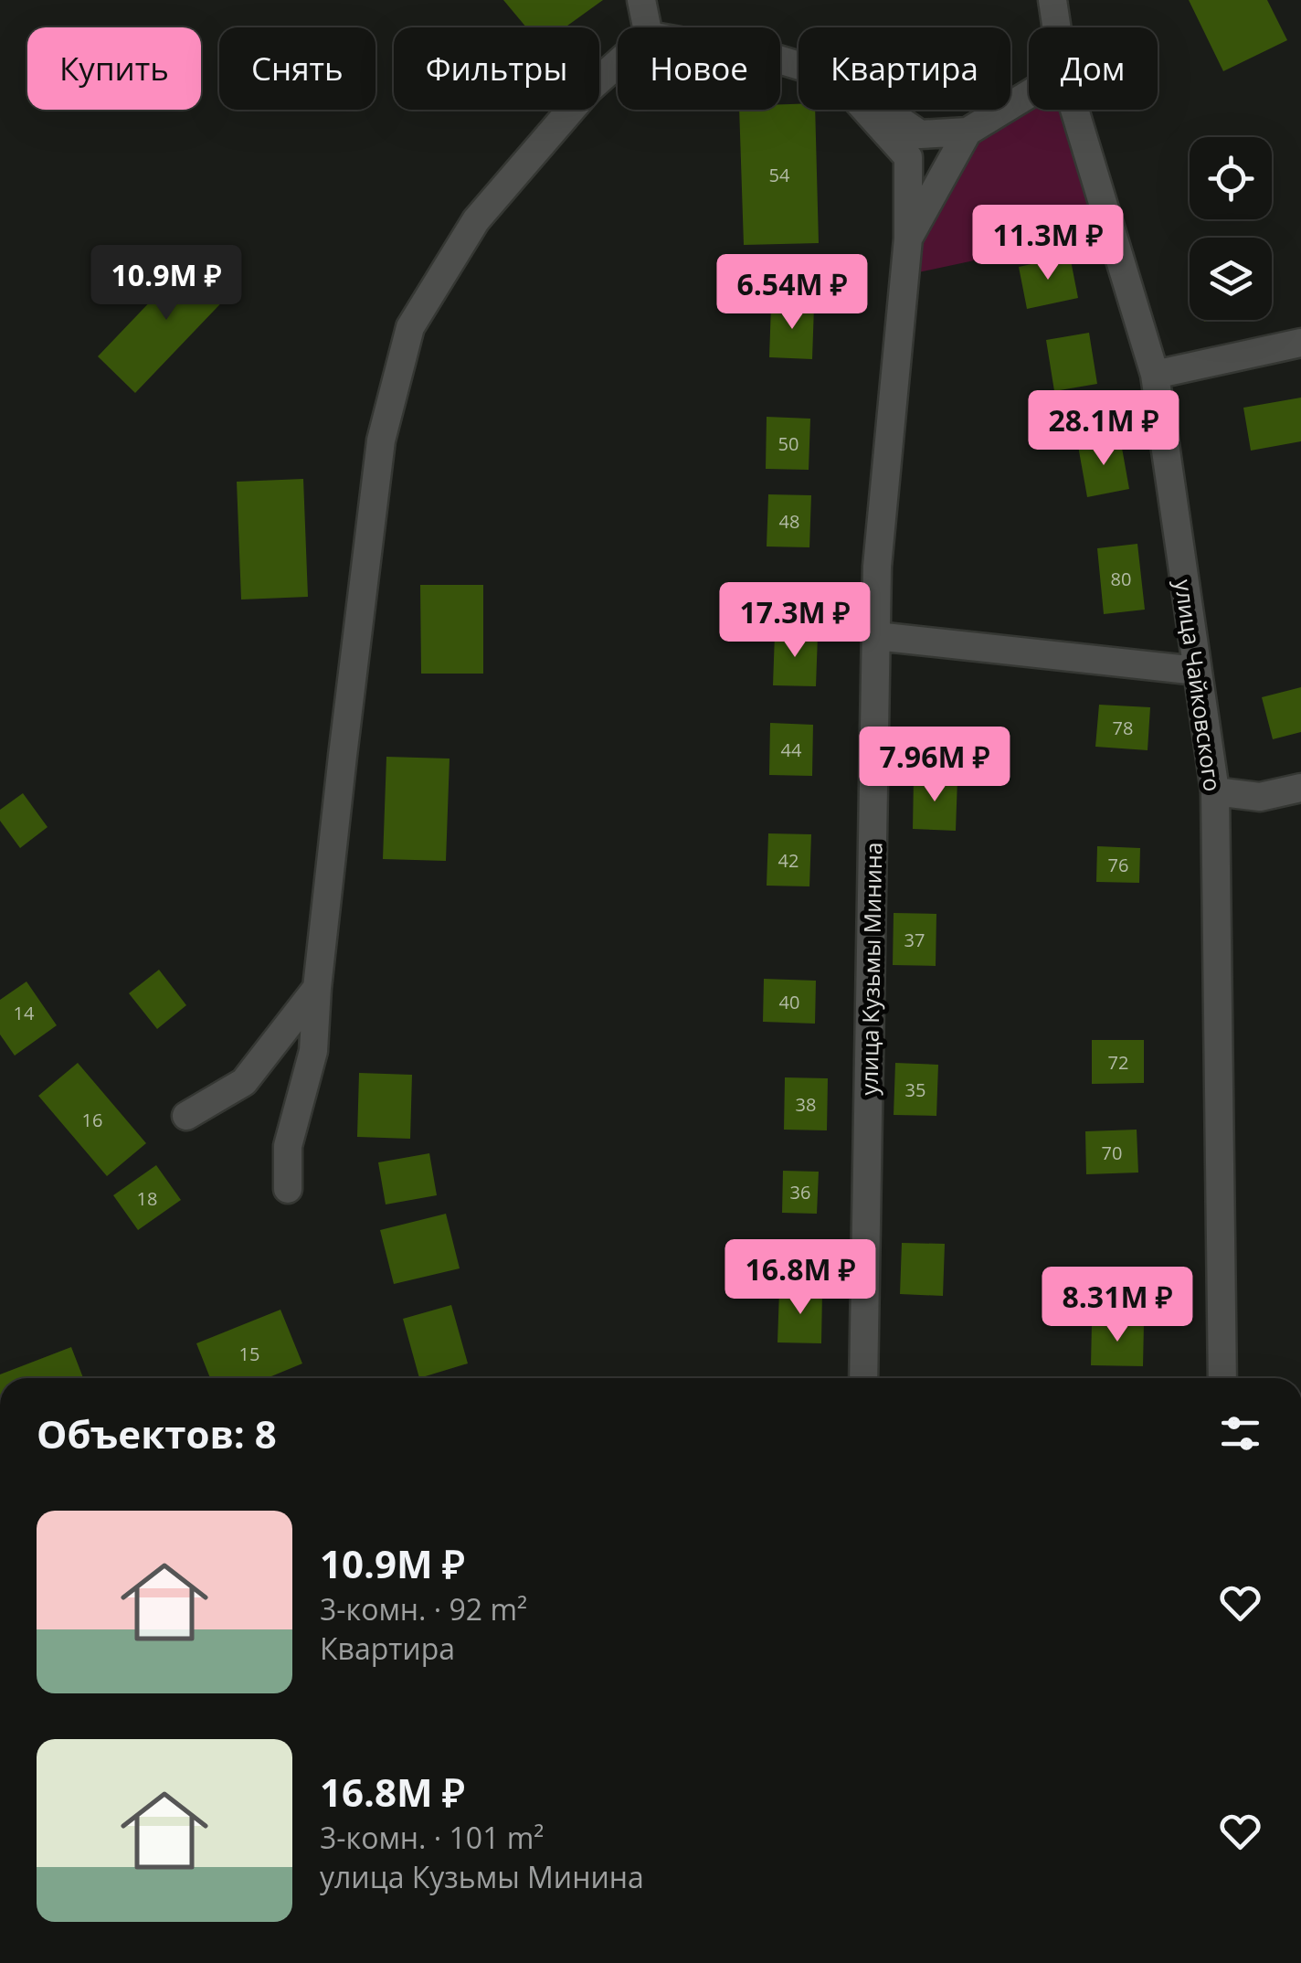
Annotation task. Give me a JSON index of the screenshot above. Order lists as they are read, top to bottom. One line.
{"streets":{"street":["улица Чайковского","улица Кузьмы Минина"]},"house_numbers":["54","50","48","80","78","44","42","76","37","40","14","72","35","38","16","70","36","18","15"],"page":{"chip":["Купить","Снять","Фильтры","Новое","Квартира","Дом"],"price":["11.3M ₽","10.9M ₽","6.54M ₽","28.1M ₽","17.3M ₽","7.96M ₽","16.8M ₽","8.31M ₽"],"heading":"Объектов: 8","list":[{"name":"10.9M ₽","note":"3-комн. · 92 m² · Квартира"},{"name":"16.8M ₽","note":"3-комн. · 101 m² · улица Кузьмы Минина"}]}}
